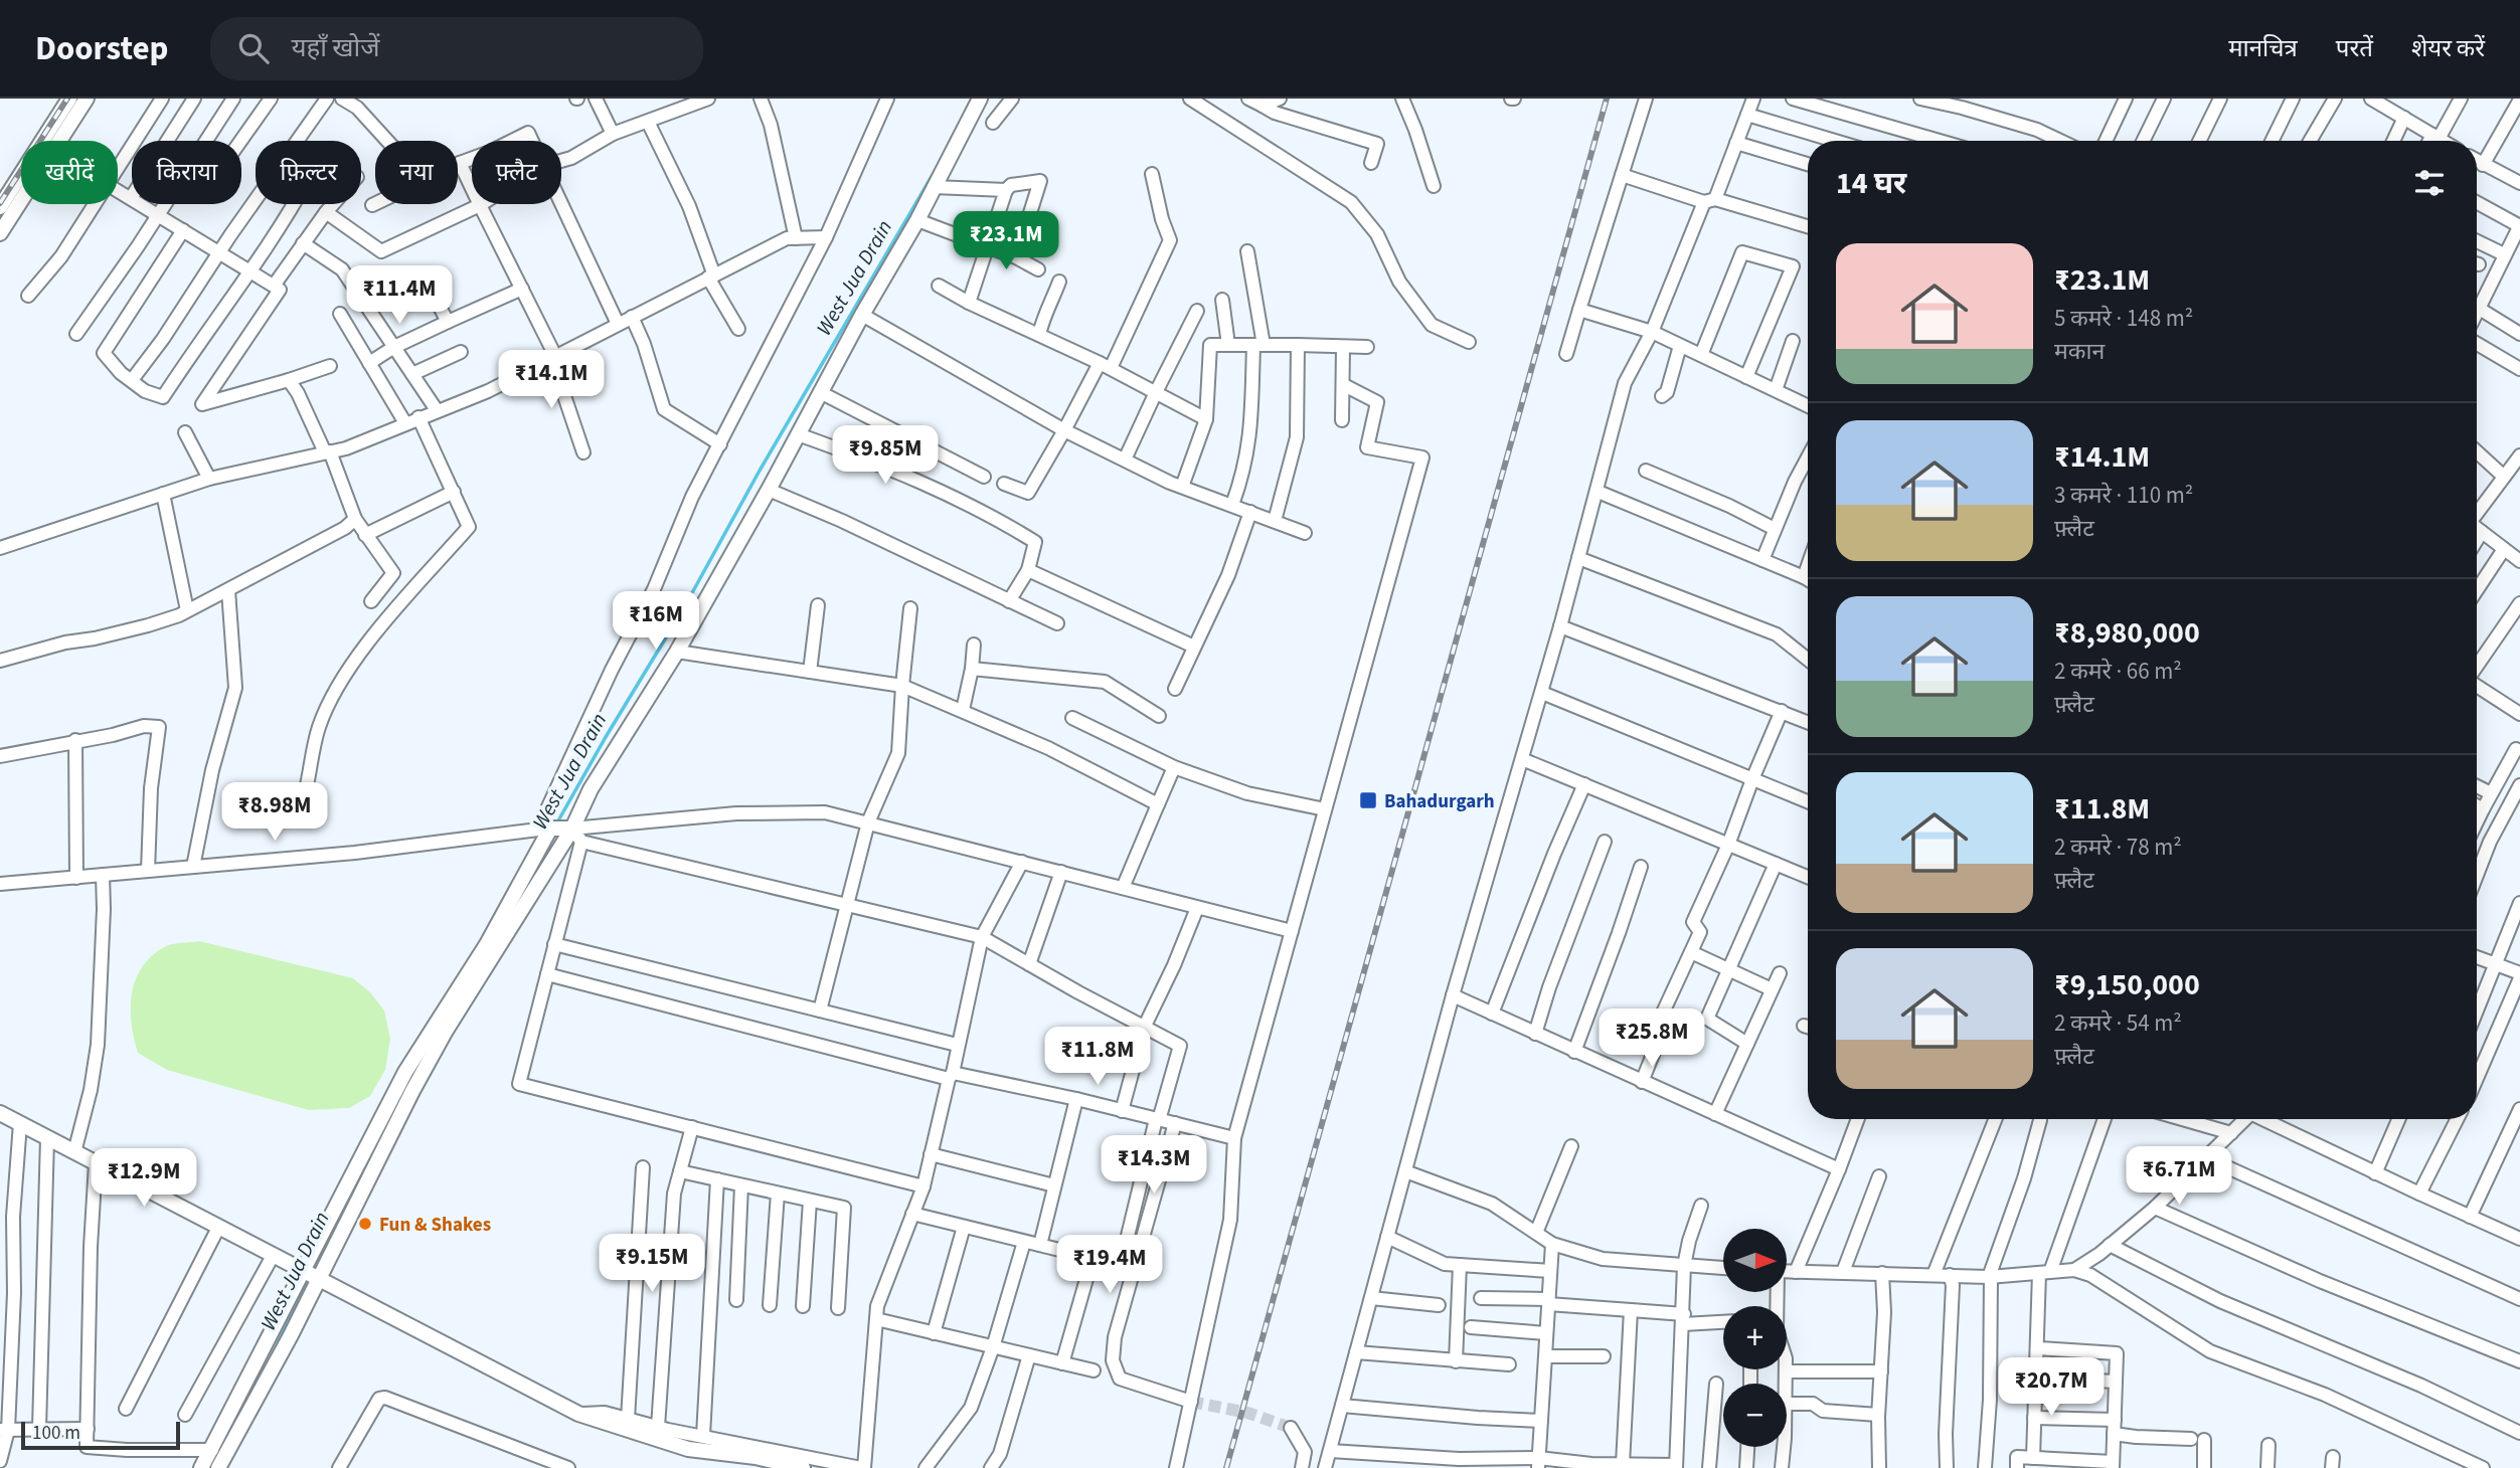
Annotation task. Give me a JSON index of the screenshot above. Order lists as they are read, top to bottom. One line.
{"water":["West Jua Drain"],"places":{"transit":["Bahadurgarh"],"other":["Fun & Shakes"]},"scale_bar":"100 m","north":"right","page":{"header":"Doorstep","search":"यहाँ खोजें","nav":["मानचित्र","परतें","शेयर करें"],"chip":["खरीदें","किराया","फ़िल्टर","नया","फ़्लैट"],"heading":"14 घर","price":["₹23.1M","₹11.4M","₹14.1M","₹9.85M","₹16M","₹8.98M","₹25.8M","₹11.8M","₹14.3M","₹6.71M","₹12.9M","₹9.15M","₹19.4M","₹20.7M"],"list":[{"name":"₹23.1M","note":"5 कमरे · 148 m² · मकान"},{"name":"₹14.1M","note":"3 कमरे · 110 m² · फ़्लैट"},{"name":"₹8,980,000","note":"2 कमरे · 66 m² · फ़्लैट"},{"name":"₹11.8M","note":"2 कमरे · 78 m² · फ़्लैट"},{"name":"₹9,150,000","note":"2 कमरे · 54 m² · फ़्लैट"}],"map_buttons":["+","−"],"scale":"100 m"}}
